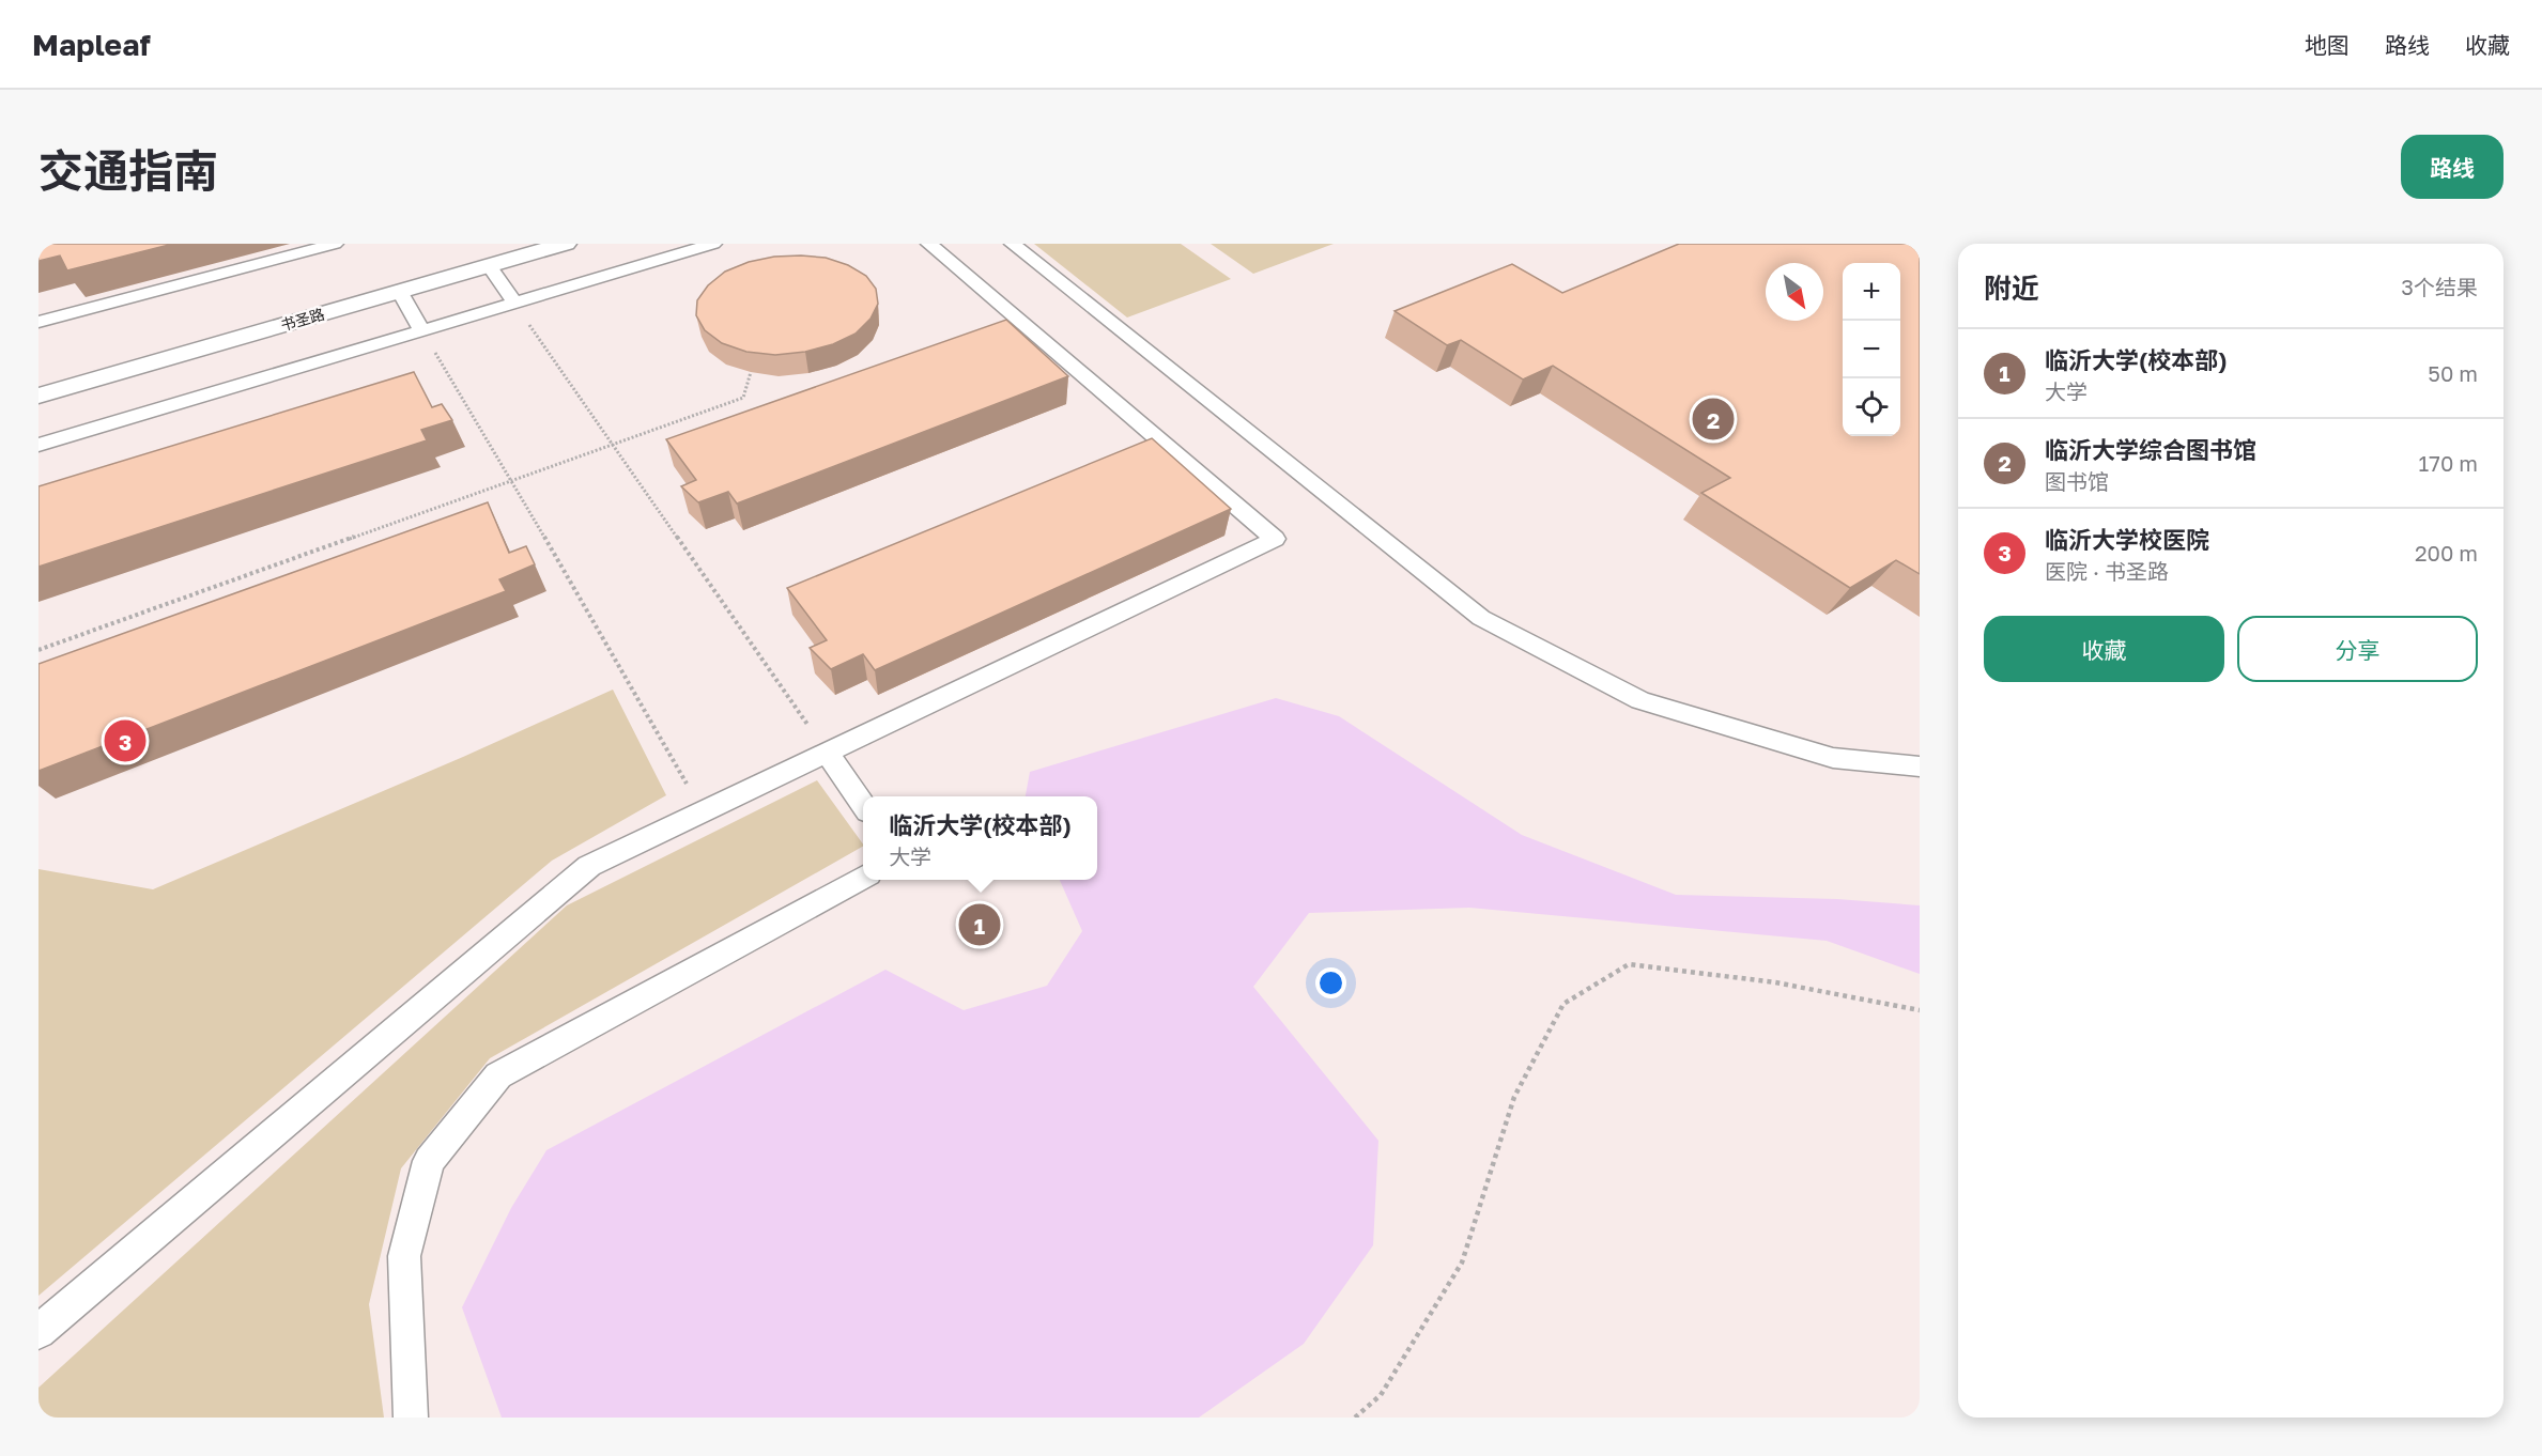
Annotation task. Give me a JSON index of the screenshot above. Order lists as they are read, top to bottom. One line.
{"streets":{"street":["书圣路"]},"north":"bottom right","page":{"header":"Mapleaf","nav":["地图","路线","收藏"],"title":"交通指南","buttons":["路线",["收藏","分享"]],"heading":["附近","3个结果"],"map_buttons":["+","−"],"list":[{"mark":"1","name":"临沂大学(校本部)","note":"大学","value":"50 m"},{"mark":"2","name":"临沂大学综合图书馆","note":"图书馆","value":"170 m"},{"mark":"3","name":"临沂大学校医院","note":"医院 · 书圣路","value":"200 m"}],"pins":["2","3","1"],"popup":["临沂大学(校本部)","大学"]}}
